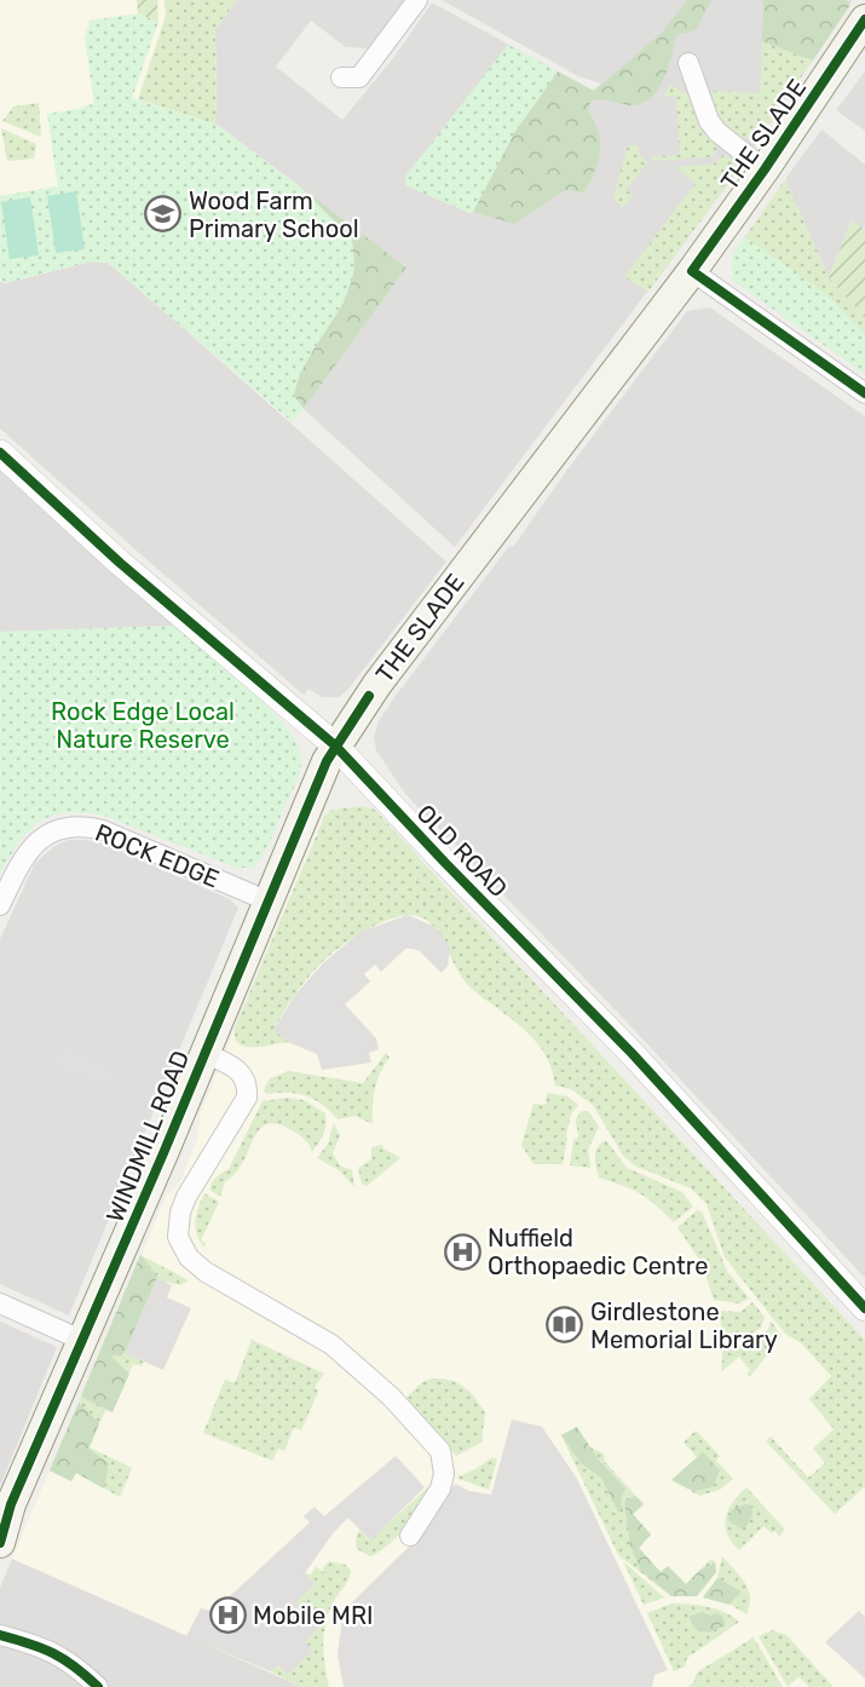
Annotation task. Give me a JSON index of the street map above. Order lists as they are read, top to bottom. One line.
{"streets":{"main road":["THE SLADE","WINDMILL ROAD"],"street":["OLD ROAD","ROCK EDGE"]},"crossings":[["THE SLADE","OLD ROAD"],["THE SLADE","WINDMILL ROAD"],["OLD ROAD","WINDMILL ROAD"],["ROCK EDGE","WINDMILL ROAD"]],"parks":["Rock Edge Local Nature Reserve"],"places":{"school or university":["Wood Farm Primary School"],"hospital":["Nuffield Orthopaedic Centre","Mobile MRI"],"library":["Girdlestone Memorial Library"]}}
